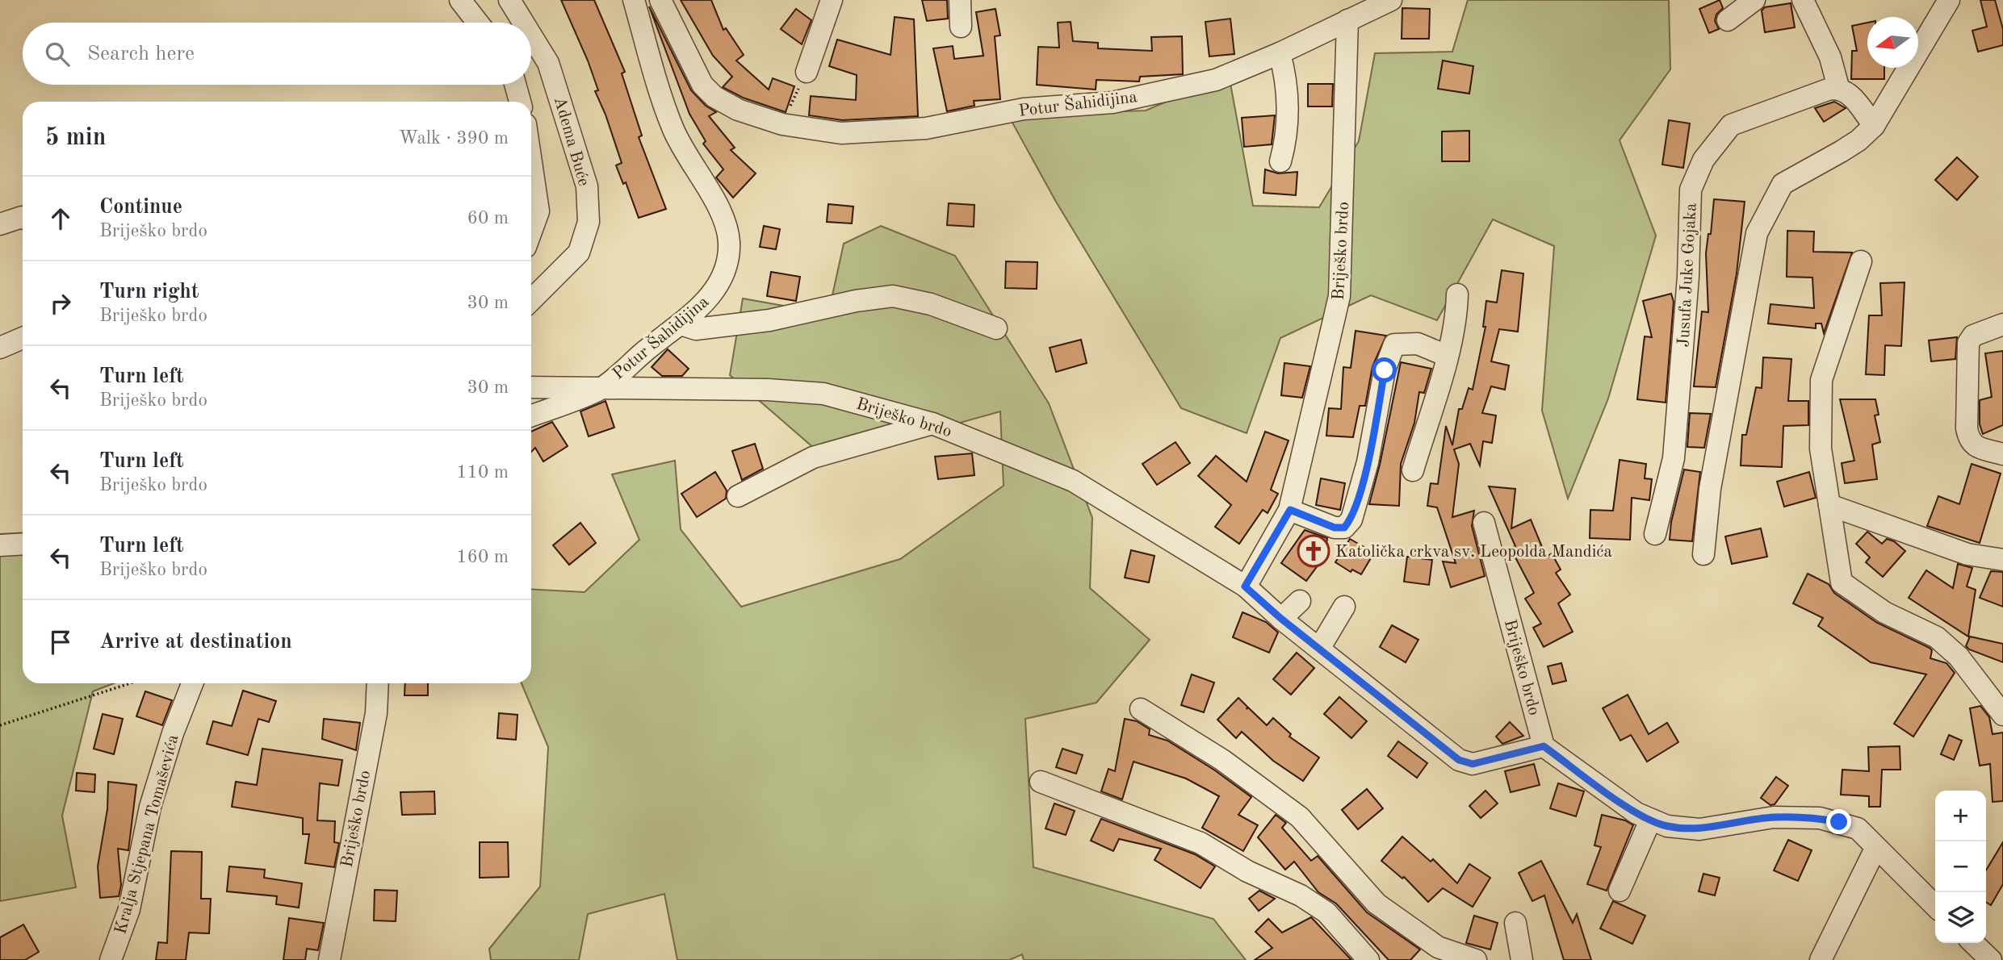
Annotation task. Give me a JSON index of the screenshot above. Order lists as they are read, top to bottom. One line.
{"streets":{"street":["Potur Šahidijina","Adema Buće","Briješko brdo","Jusufa Juke Gojaka","Kralja Stjepana Tomaševića"]},"crossings":[["Potur Šahidijina","Briješko brdo"]],"places":{"church":["Katolička crkva sv. Leopolda Mandića"]},"north":"left","page":{"search":"Search here","heading":["5 min","Walk · 390 m"],"list":[["Continue","Briješko brdo","60 m"],["Turn right","Briješko brdo","30 m"],["Turn left","Briješko brdo","30 m"],["Turn left","Briješko brdo","110 m"],["Turn left","Briješko brdo","160 m"],"Arrive at destination"],"map_buttons":["+","−"]}}
